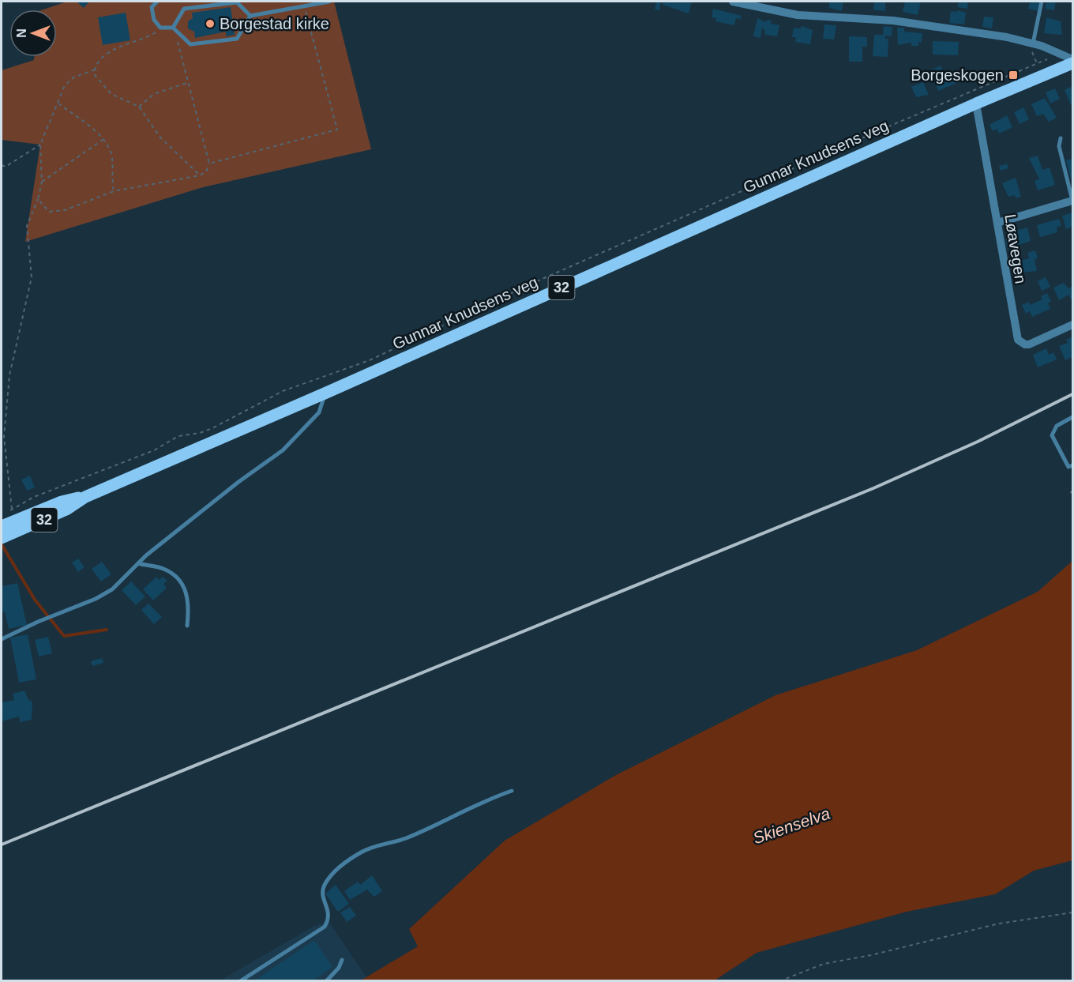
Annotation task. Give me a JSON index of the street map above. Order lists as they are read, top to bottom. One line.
{"streets":{"main road":["Gunnar Knudsens veg","32"],"street":["Løavegen"]},"crossings":[["Gunnar Knudsens veg","Løavegen"],["Gunnar Knudsens veg","32"],["Løavegen","32"]],"water":["Skienselva"],"places":{"other":["Borgestad kirke"],"transit":["Borgeskogen"]},"north":"left"}
